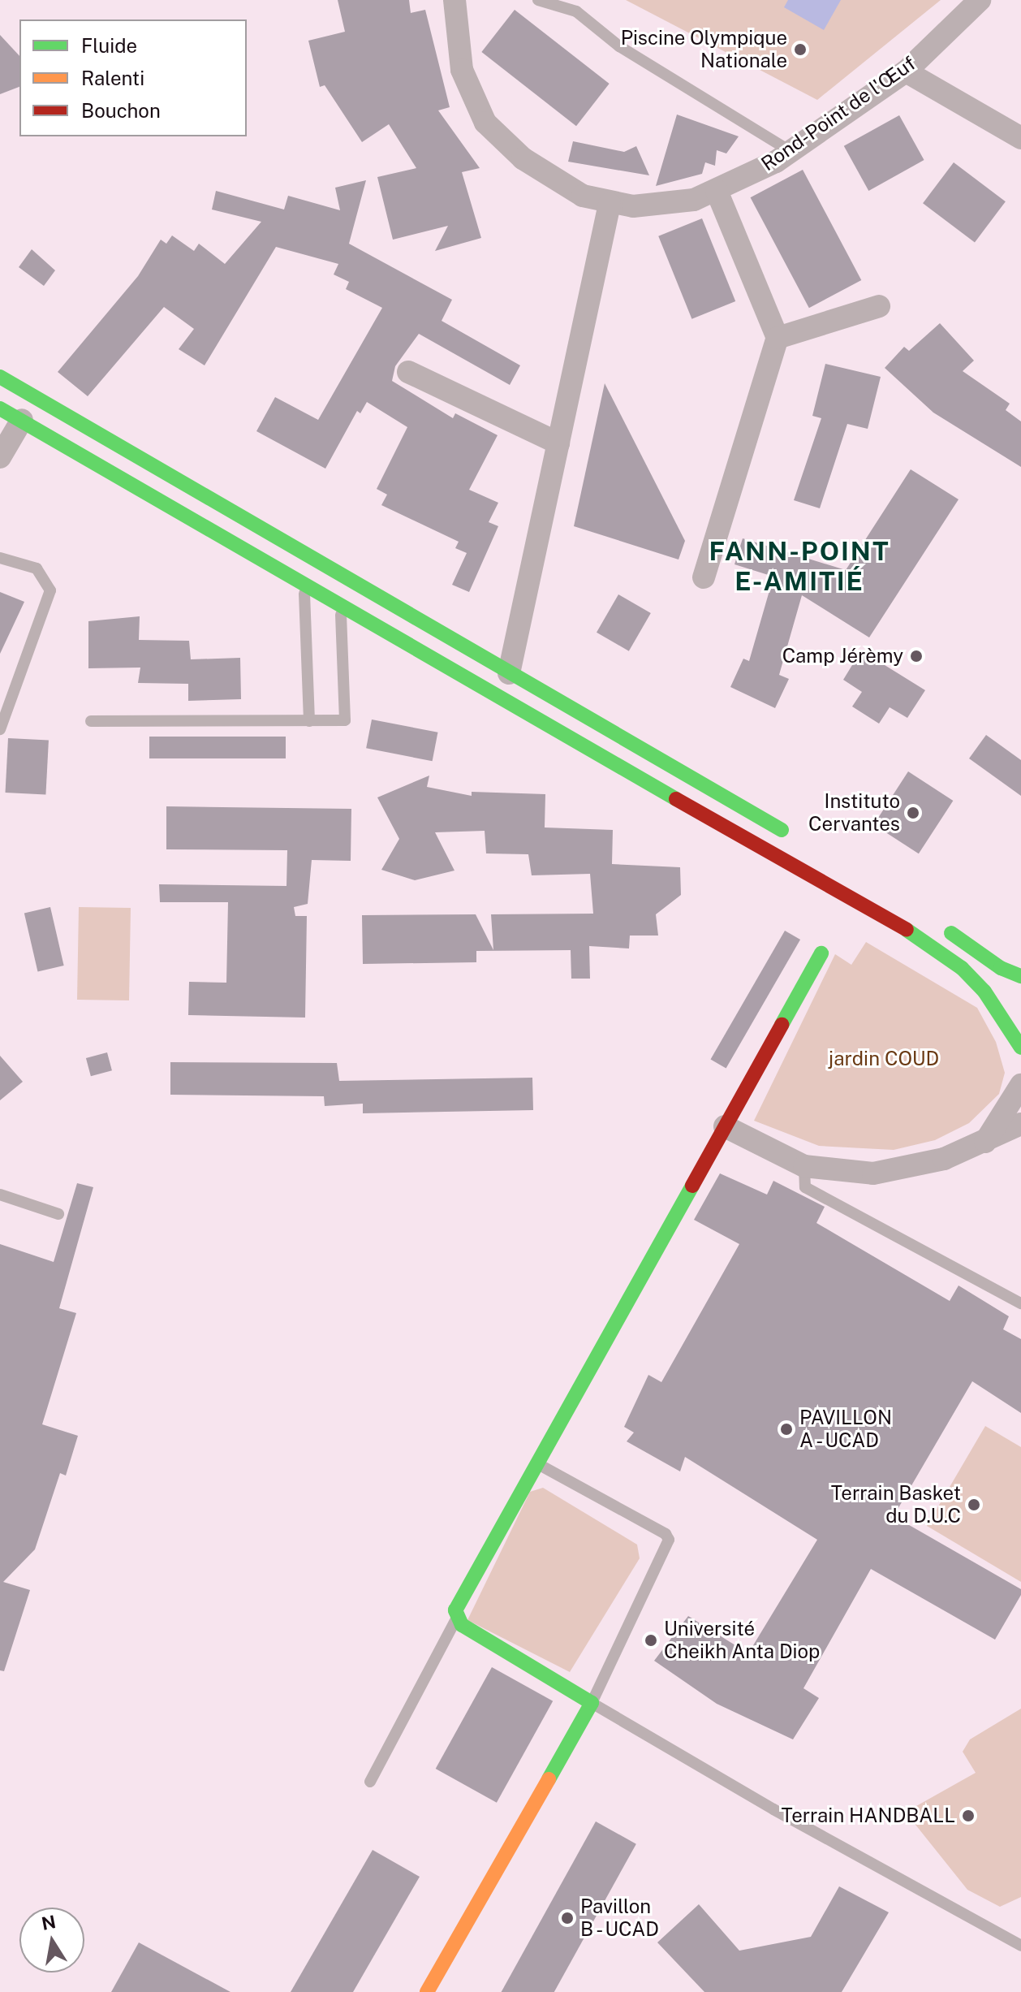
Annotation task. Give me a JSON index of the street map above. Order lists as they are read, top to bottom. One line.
{"streets":{"street":["Rond-Point de l'Œuf"]},"districts":["FANN-POINT E-AMITIÉ"],"parks":["jardin COUD"],"places":["Piscine Olympique Nationale","Camp Jérèmy","Instituto Cervantes","PAVILLON A - UCAD","Terrain Basket du D.U.C","Université Cheikh Anta Diop","Terrain HANDBALL","Pavillon B - UCAD"],"legend":["Fluide","Ralenti","Bouchon"],"north":"top"}
